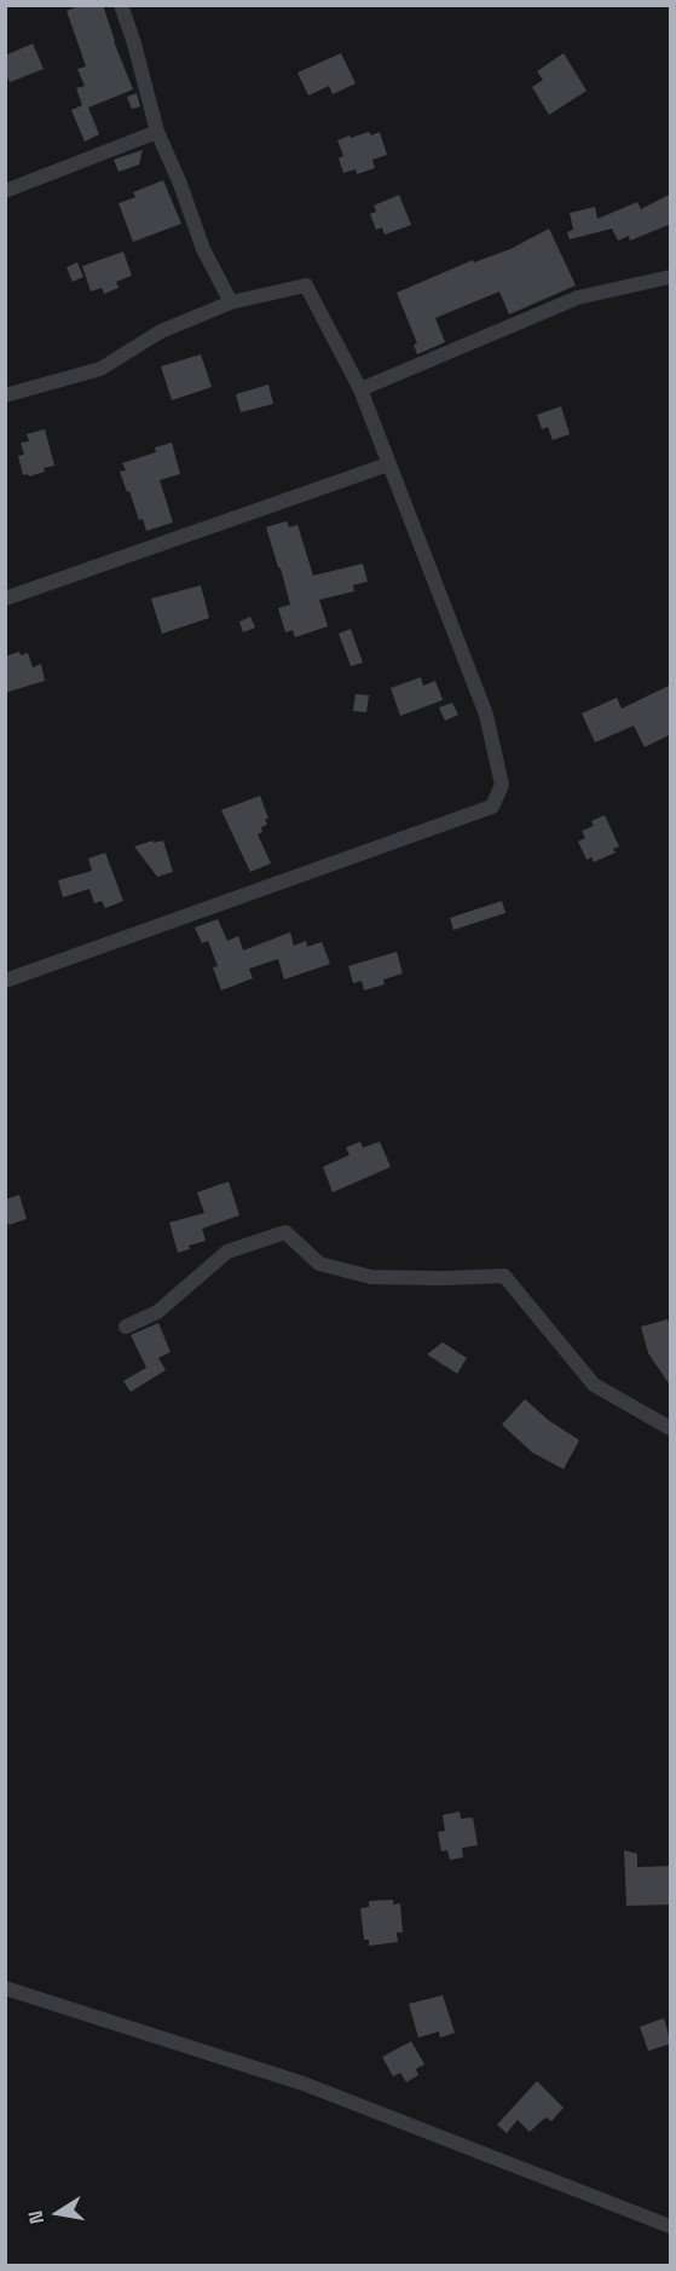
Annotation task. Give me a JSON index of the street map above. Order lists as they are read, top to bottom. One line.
{"north":"left"}
